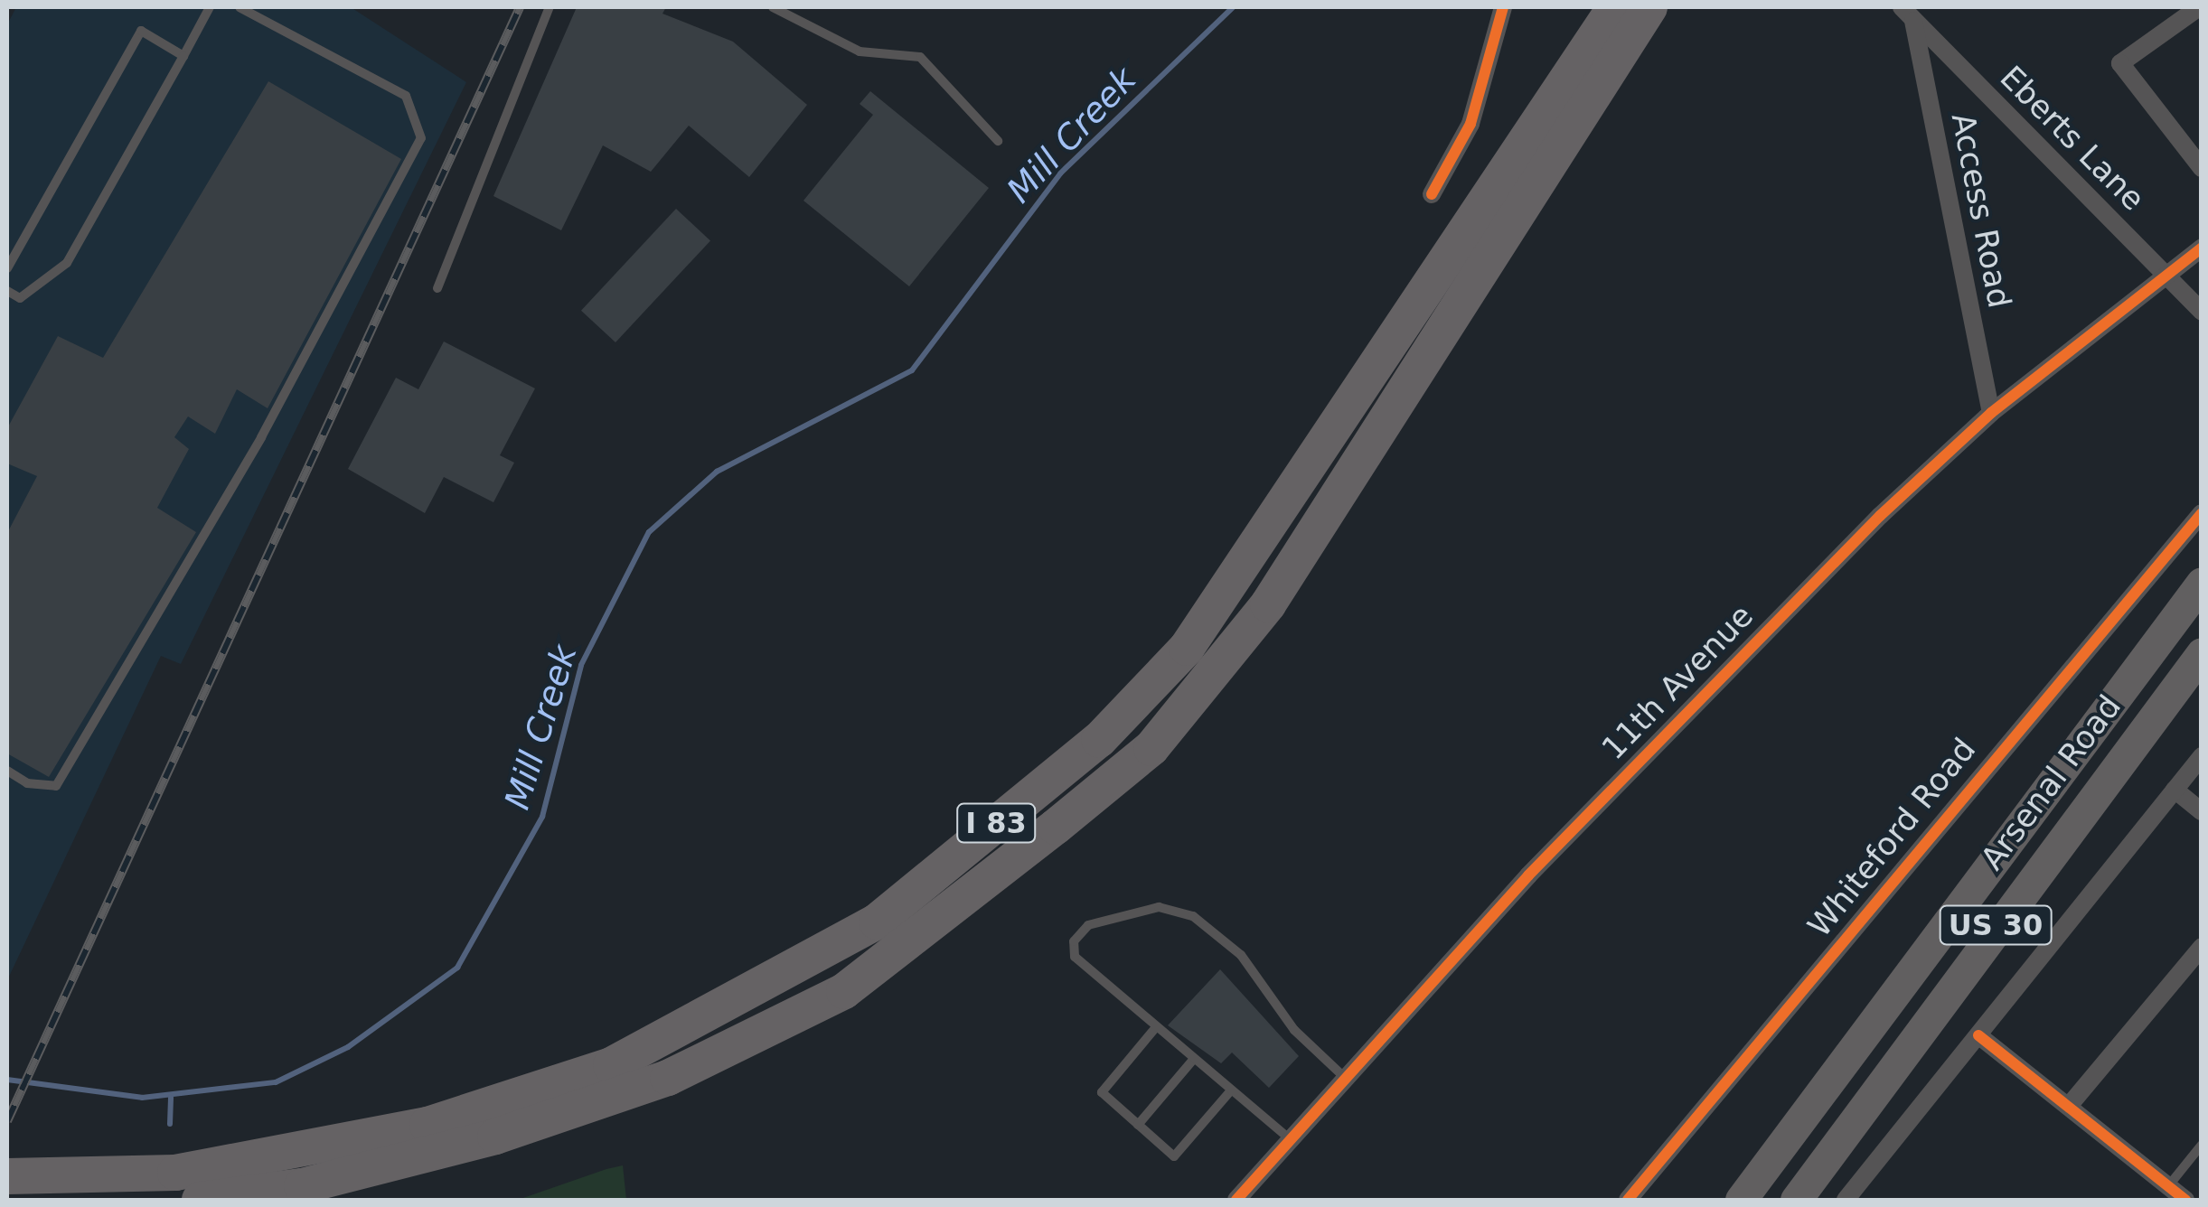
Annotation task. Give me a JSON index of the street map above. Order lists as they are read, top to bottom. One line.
{"streets":{"highway":["Arsenal Road","I 83","US 30"],"street":["Eberts Lane","Access Road","11th Avenue","Whiteford Road"]},"crossings":[["Eberts Lane","Access Road"],["Eberts Lane","11th Avenue"],["Access Road","11th Avenue"]],"water":["Mill Creek"]}
